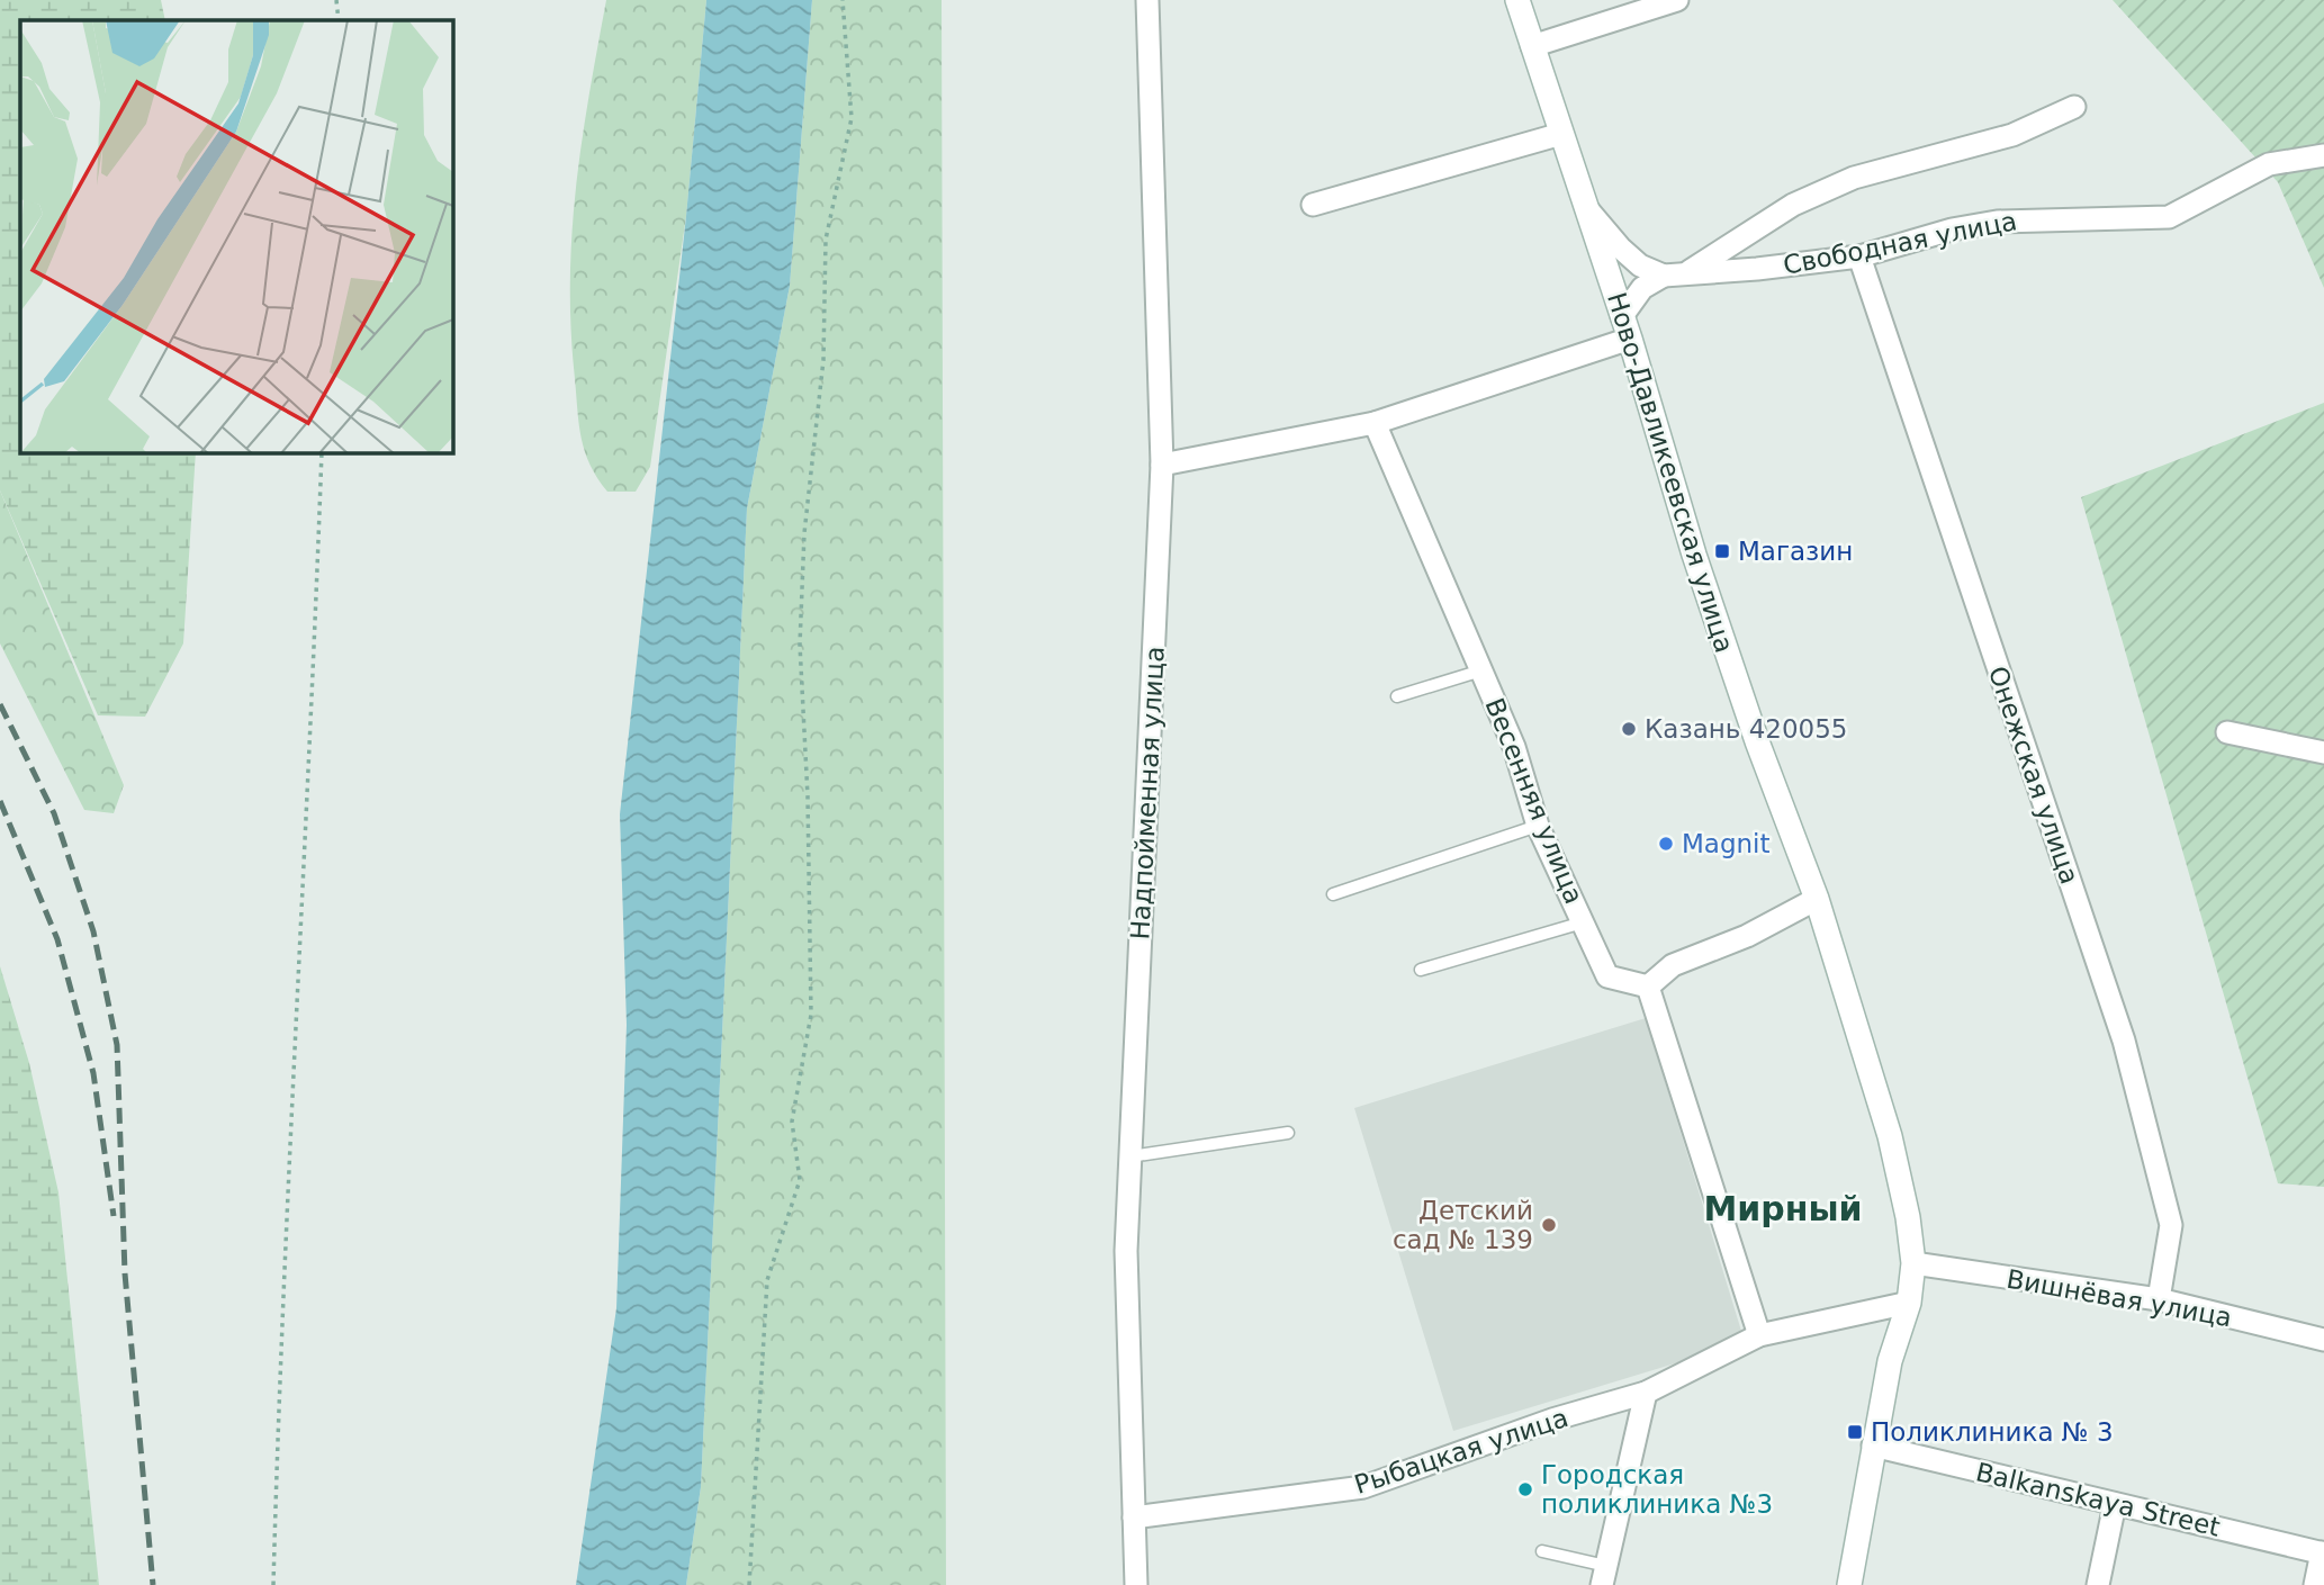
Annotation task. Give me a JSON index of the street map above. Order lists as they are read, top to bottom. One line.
{"streets":{"street":["Свободная улица","Ново-Давликеевская улица","Онежская улица","Надпойменная улица","Весенняя улица","Вишнёвая улица","Рыбацкая улица","Balkanskaya Street"]},"crossings":[["Свободная улица","Онежская улица"],["Ново-Давликеевская улица","Вишнёвая улица"],["Ново-Давликеевская улица","Рыбацкая улица"],["Ново-Давликеевская улица","Balkanskaya Street"],["Онежская улица","Вишнёвая улица"],["Надпойменная улица","Рыбацкая улица"]],"districts":["Мирный"],"places":{"transit":["Магазин","Поликлиника № 3"],"other":["Казань 420055","Magnit","Детский сад № 139","Городская поликлиника №3"]}}
